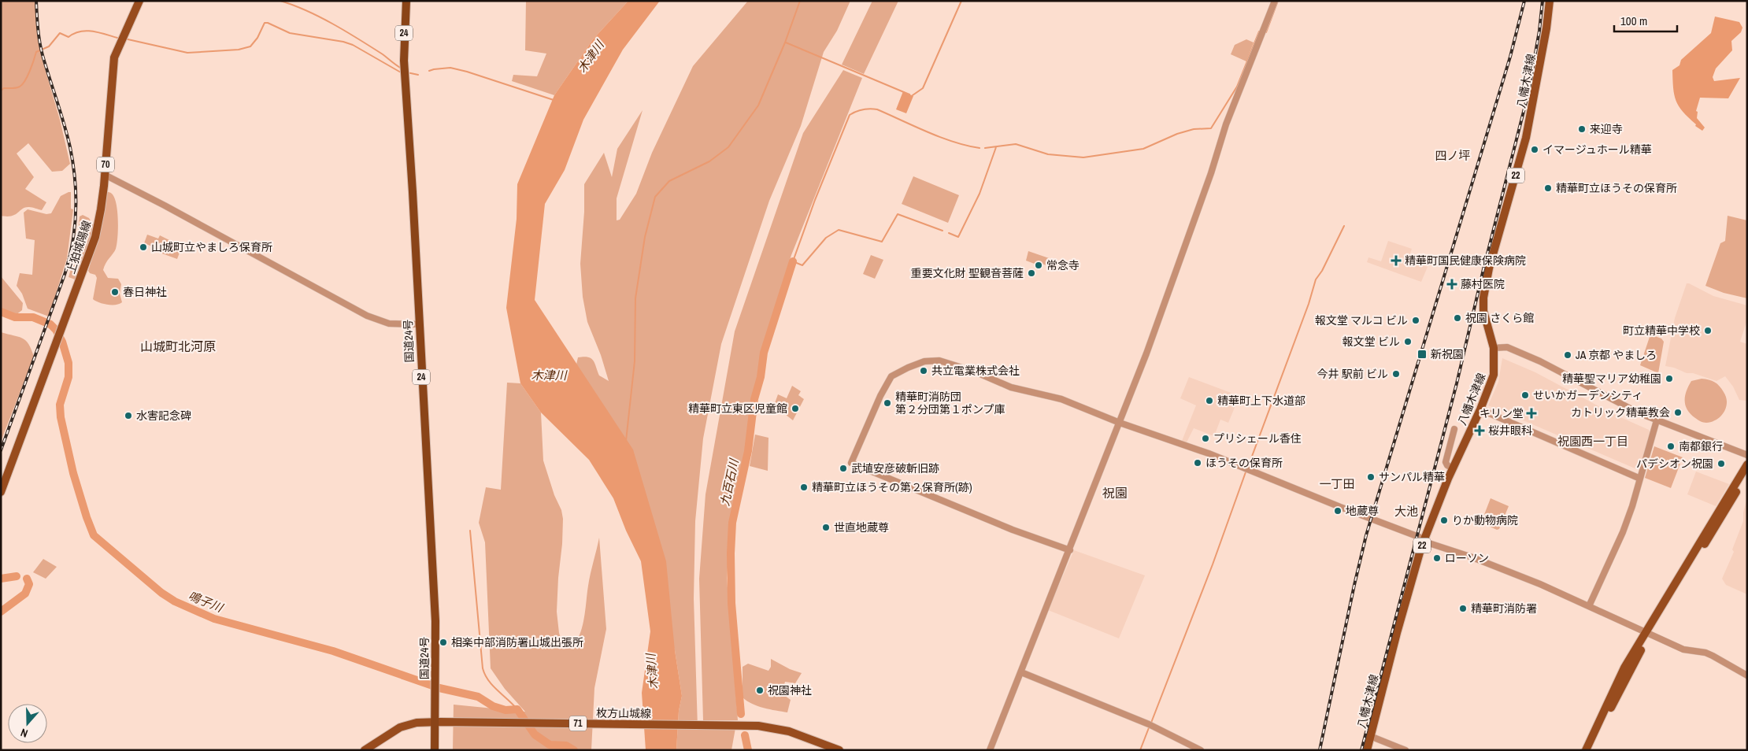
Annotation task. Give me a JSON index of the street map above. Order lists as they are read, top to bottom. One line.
{"streets":{"highway":["24","国道24号"],"main road":["八幡木津線","70","22","上狛城陽線","枚方山城線","71"]},"crossings":[["国道24号","枚方山城線"]],"districts":["四ノ坪","山城町北河原","祝園西一丁目","一丁田","祝園","大池"],"water":["木津川","九百石川","鳴子川"],"places":{"other":["来迎寺","イマージュホール精華","精華町立ほうその保育所","山城町立やましろ保育所","常念寺","重要文化財 聖観音菩薩","春日神社","祝園 さくら館","報文堂 マルコ ビル","町立精華中学校","報文堂 ビル","JA 京都 やましろ","共立電業株式会社","今井 駅前 ビル","精華聖マリア幼稚園","せいかガーデンシティ","精華町上下水道部","精華町消防団 第２分団第１ポンプ庫","精華町立東区児童館","カトリック精華教会","水害記念碑","プリシェール香住","南都銀行","ほうその保育所","パデシオン祝園","武埴安彦破斬旧跡","サンパル精華","精華町立ほうその第２保育所(跡)","地蔵尊","りか動物病院","世直地蔵尊","ローソン","精華町消防署","相楽中部消防署山城出張所","祝園神社"],"health":["精華町国民健康保険病院","藤村医院","キリン堂","桜井眼科"],"transit":["新祝園"]},"scale_bar":"100 m","north":"bottom"}
